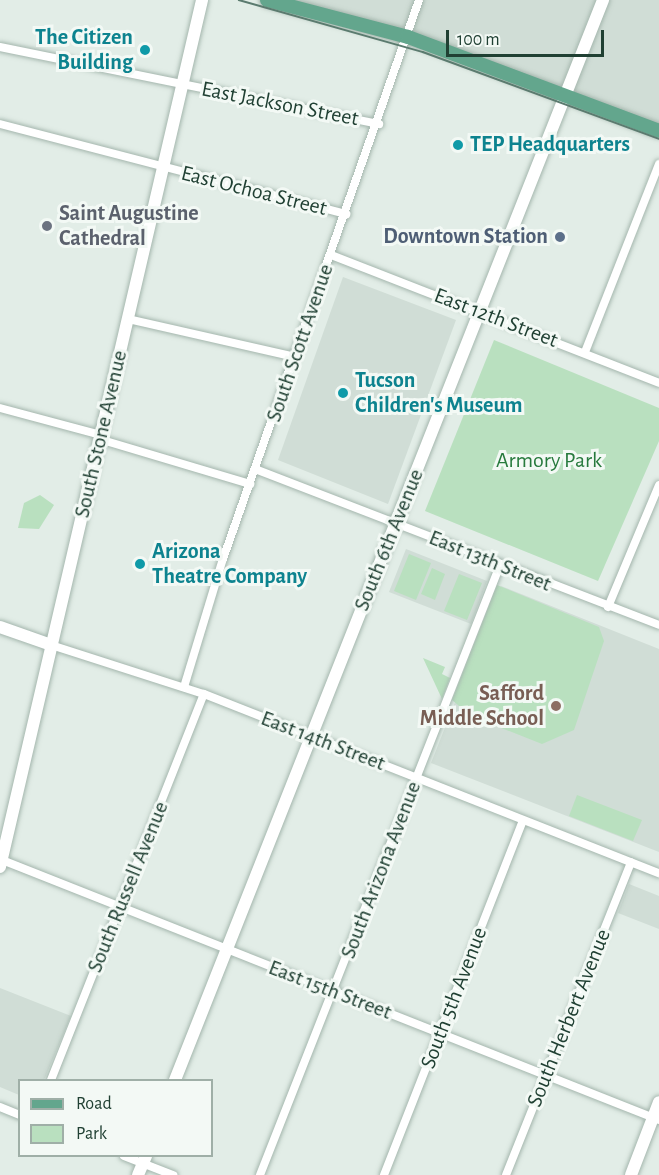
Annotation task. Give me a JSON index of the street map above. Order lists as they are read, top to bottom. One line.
{"streets":{"main road":["South Stone Avenue","South 6th Avenue"],"street":["East Jackson Street","East Ochoa Street","East 12th Street","South Scott Avenue","East 13th Street","East 14th Street","South Arizona Avenue","South Russell Avenue","East 15th Street","South 5th Avenue","South Herbert Avenue"]},"crossings":[["East Jackson Street","South Scott Avenue"],["East Jackson Street","South Stone Avenue"],["East Ochoa Street","South Scott Avenue"],["East Ochoa Street","South Stone Avenue"],["East 12th Street","South Scott Avenue"],["East 12th Street","South 6th Avenue"],["South Scott Avenue","East 13th Street"],["South Scott Avenue","East 14th Street"],["South Stone Avenue","East 14th Street"],["South Stone Avenue","East 15th Street"],["South 6th Avenue","East 13th Street"],["South 6th Avenue","East 14th Street"],["South 6th Avenue","East 15th Street"],["East 13th Street","South Arizona Avenue"],["East 14th Street","South Arizona Avenue"],["East 14th Street","South Russell Avenue"],["East 14th Street","South 5th Avenue"],["East 14th Street","South Herbert Avenue"],["South Arizona Avenue","East 15th Street"],["South Russell Avenue","East 15th Street"],["East 15th Street","South 5th Avenue"],["East 15th Street","South Herbert Avenue"]],"parks":["Armory Park"],"places":["The Citizen Building","TEP Headquarters","Saint Augustine Cathedral","Downtown Station","Tucson Children's Museum","Arizona Theatre Company","Safford Middle School"],"legend":["Road","Park"],"scale_bar":"100 m"}
